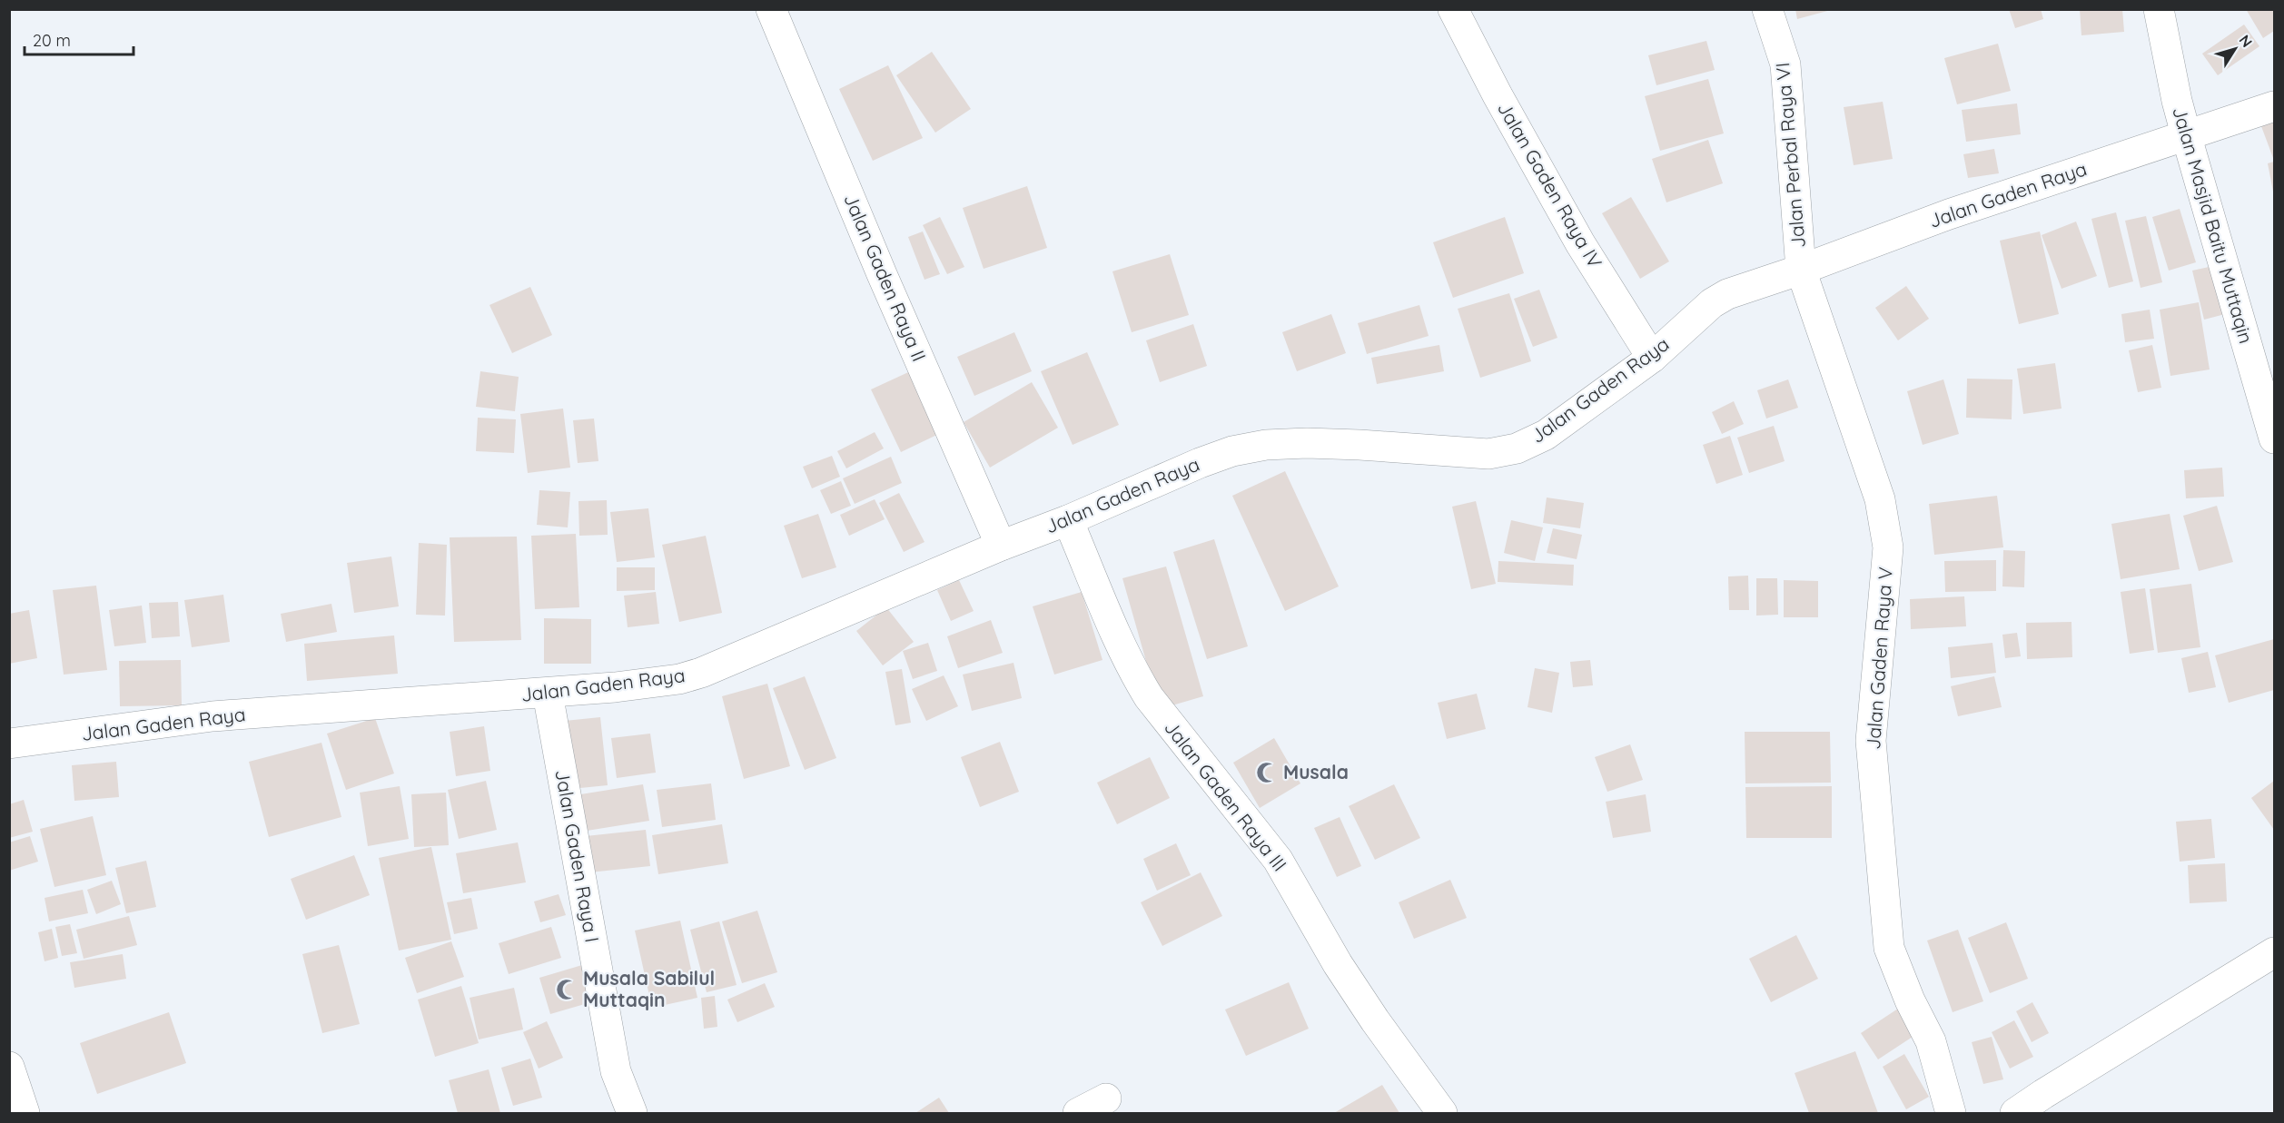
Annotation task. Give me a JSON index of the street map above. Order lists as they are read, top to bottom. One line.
{"streets":{"street":["Jalan Perbal Raya VI","Jalan Gaden Raya IV","Jalan Gaden Raya","Jalan Masjid Baitu Muttaqin","Jalan Gaden Raya II","Jalan Gaden Raya V","Jalan Gaden Raya III","Jalan Gaden Raya I"]},"crossings":[["Jalan Perbal Raya VI","Jalan Gaden Raya"],["Jalan Perbal Raya VI","Jalan Gaden Raya V"],["Jalan Gaden Raya IV","Jalan Gaden Raya"],["Jalan Gaden Raya","Jalan Masjid Baitu Muttaqin"],["Jalan Gaden Raya","Jalan Gaden Raya II"],["Jalan Gaden Raya","Jalan Gaden Raya V"],["Jalan Gaden Raya","Jalan Gaden Raya III"],["Jalan Gaden Raya","Jalan Gaden Raya I"]],"places":{"mosque":["Musala","Musala Sabilul Muttaqin"]},"scale_bar":"20 m","north":"top right"}
